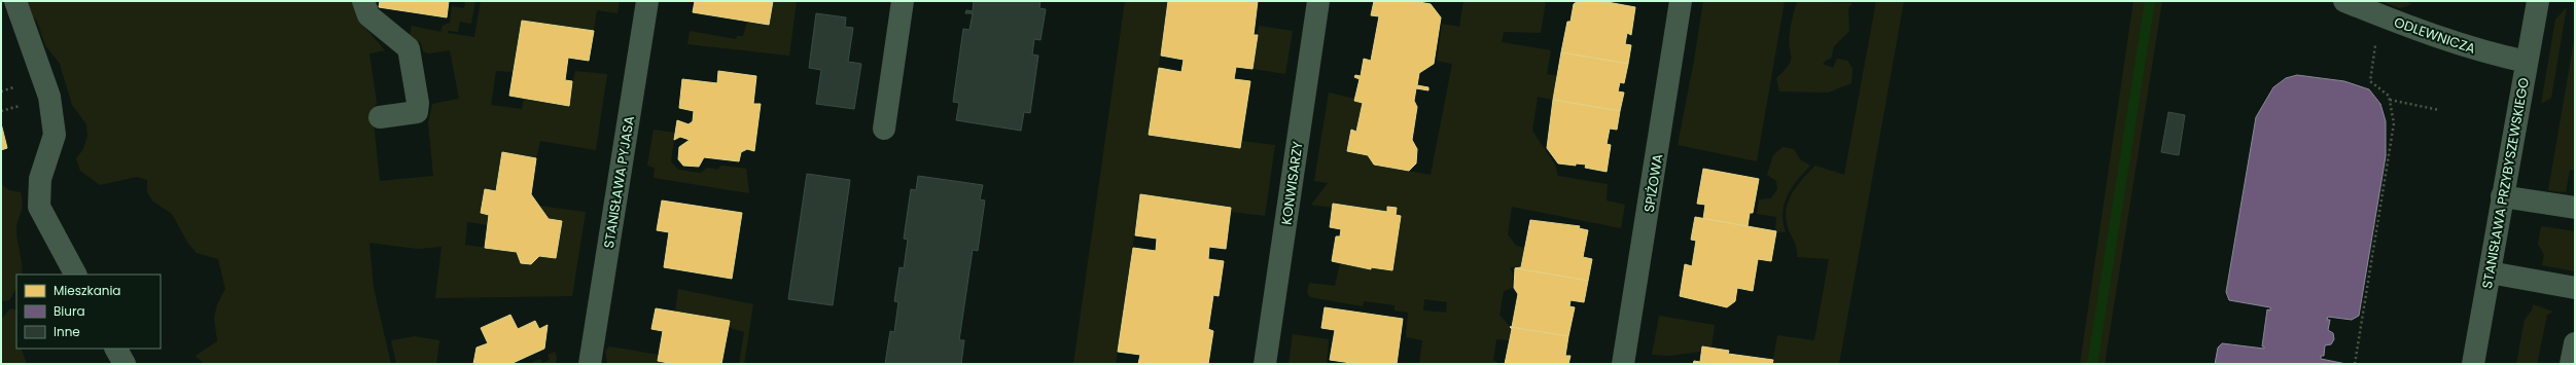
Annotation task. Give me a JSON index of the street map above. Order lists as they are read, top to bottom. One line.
{"streets":{"street":["ODLEWNICZA","STANISŁAWA PYJASA","KONWISARZY","SPIŻOWA","STANISŁAWA PRZYBYSZEWSKIEGO"]},"crossings":[["ODLEWNICZA","STANISŁAWA PRZYBYSZEWSKIEGO"]],"legend":["Mieszkania","Biura","Inne"]}
